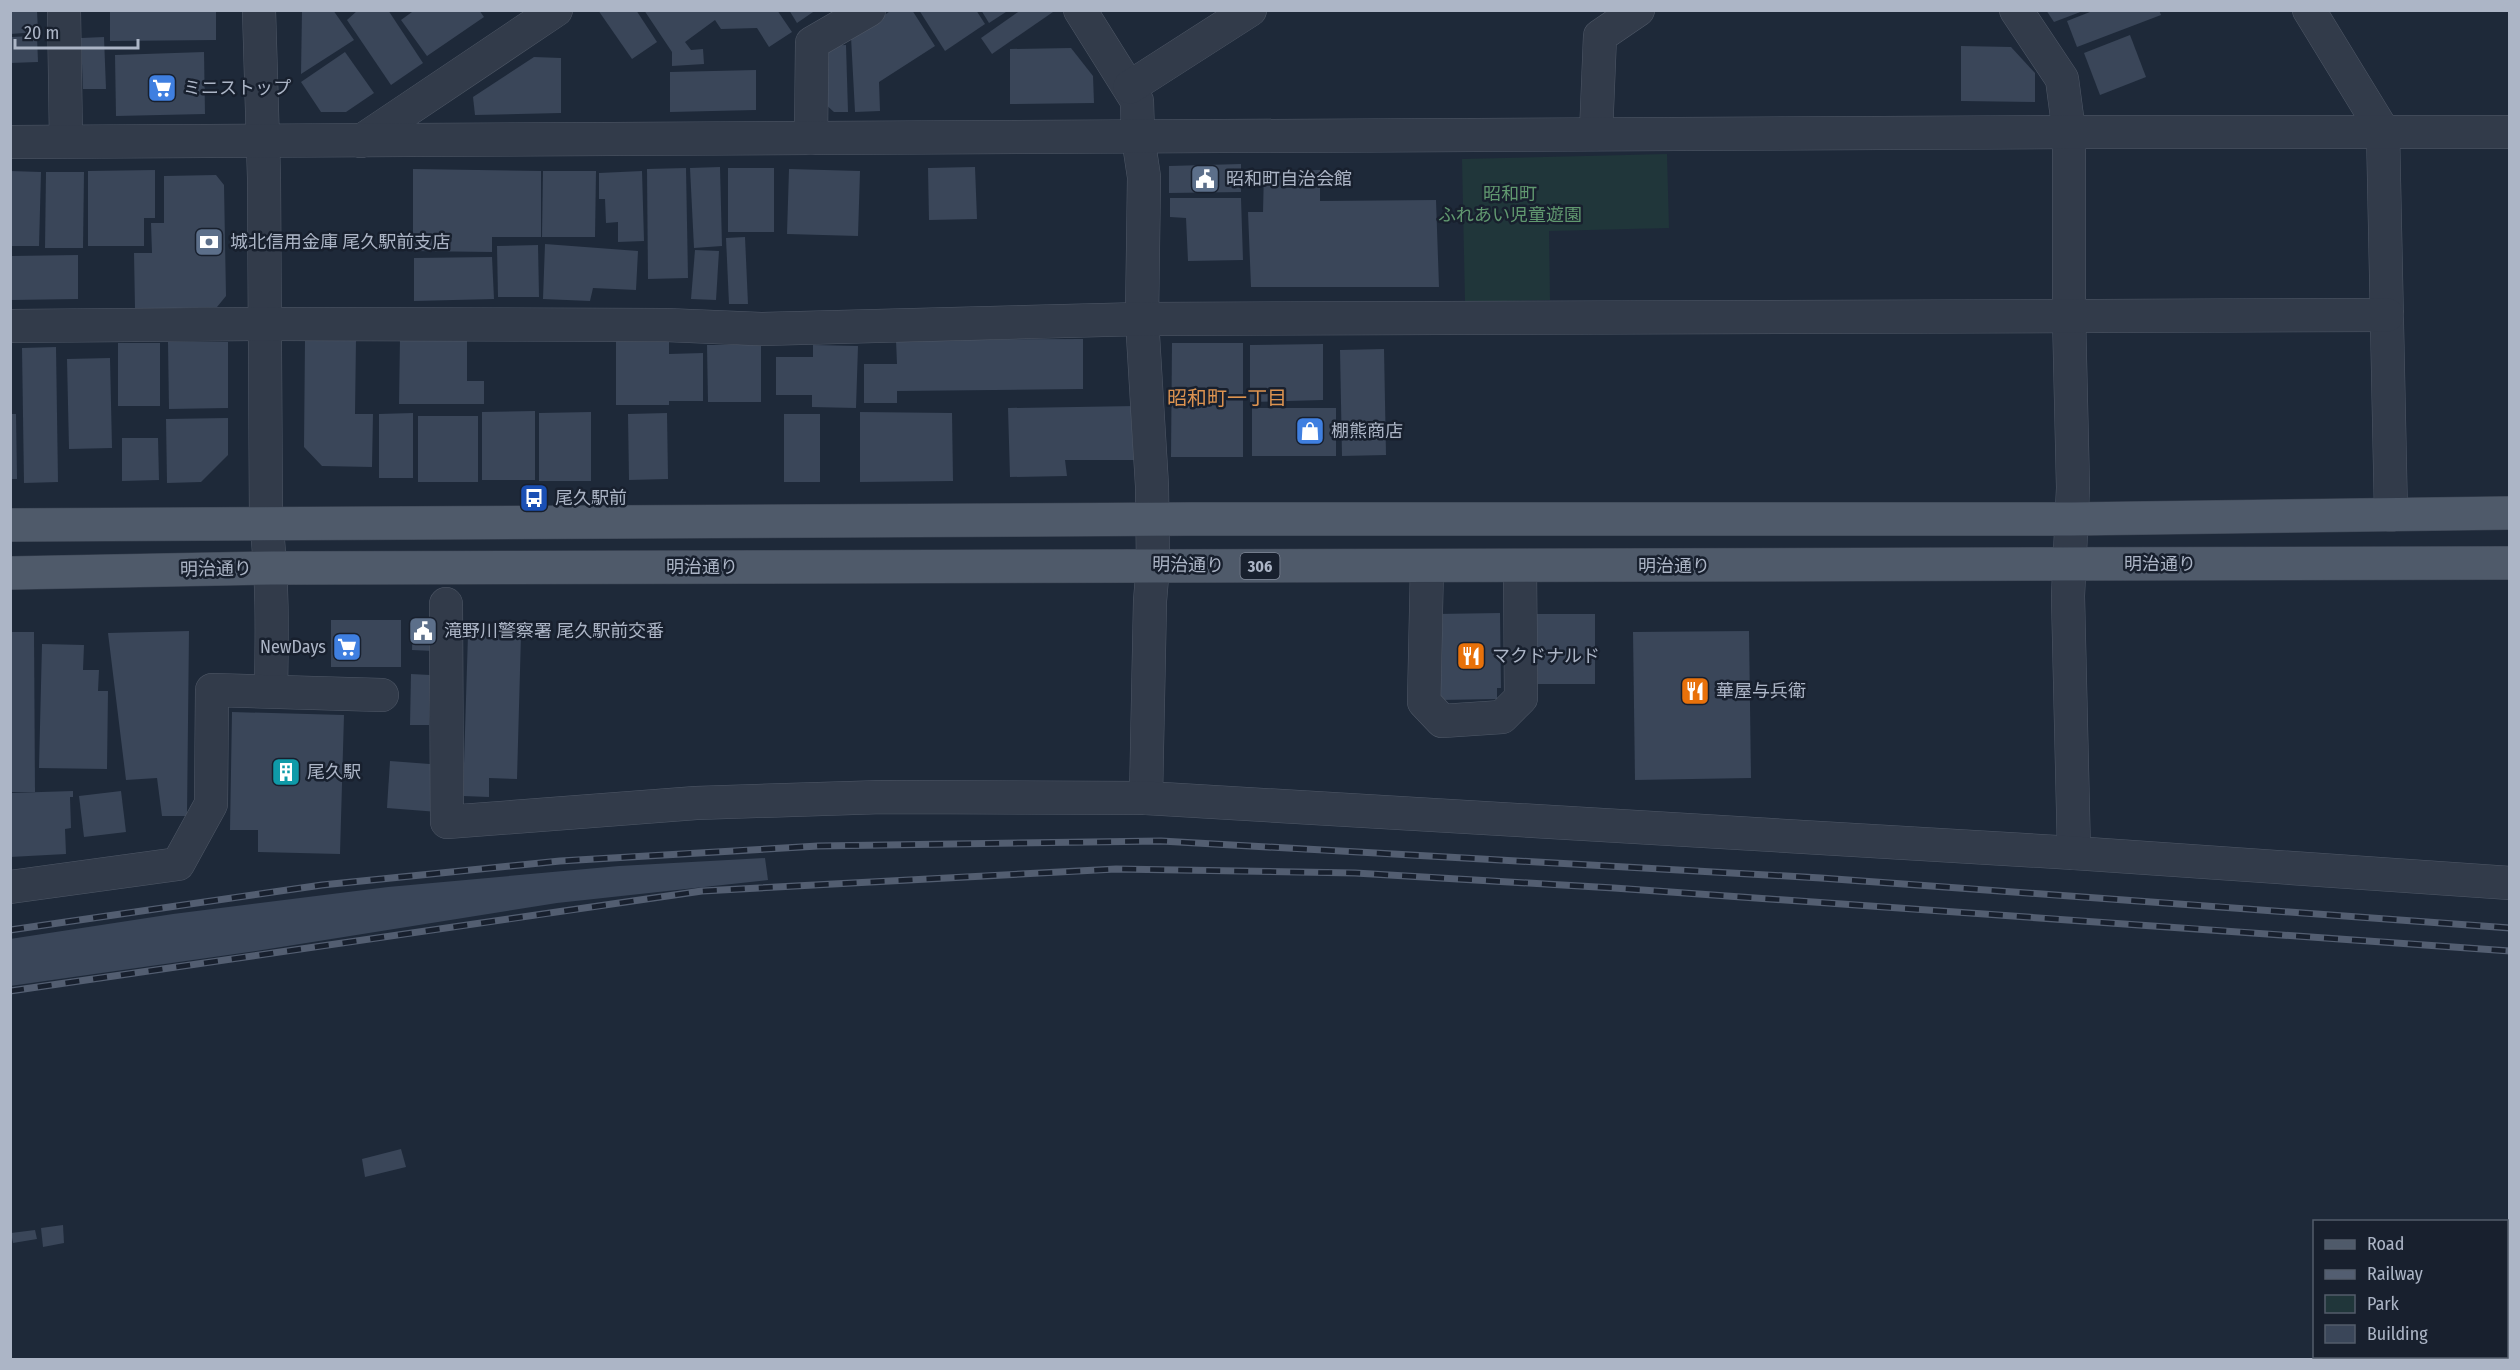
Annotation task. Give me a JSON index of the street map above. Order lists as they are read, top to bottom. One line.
{"streets":{"main road":["明治通り","306"]},"districts":["昭和町一丁目"],"parks":["昭和町 ふれあい児童遊園"],"places":{"supermarket":["ミニストップ","NewDays"],"public building":["昭和町自治会館","滝野川警察署 尾久駅前交番"],"bank":["城北信用金庫 尾久駅前支店"],"shop":["棚熊商店"],"bus stop":["尾久駅前"],"restaurant":["マクドナルド","華屋与兵衛"],"building":["尾久駅"]},"legend":["Road","Railway","Park","Building"],"scale_bar":"20 m"}
